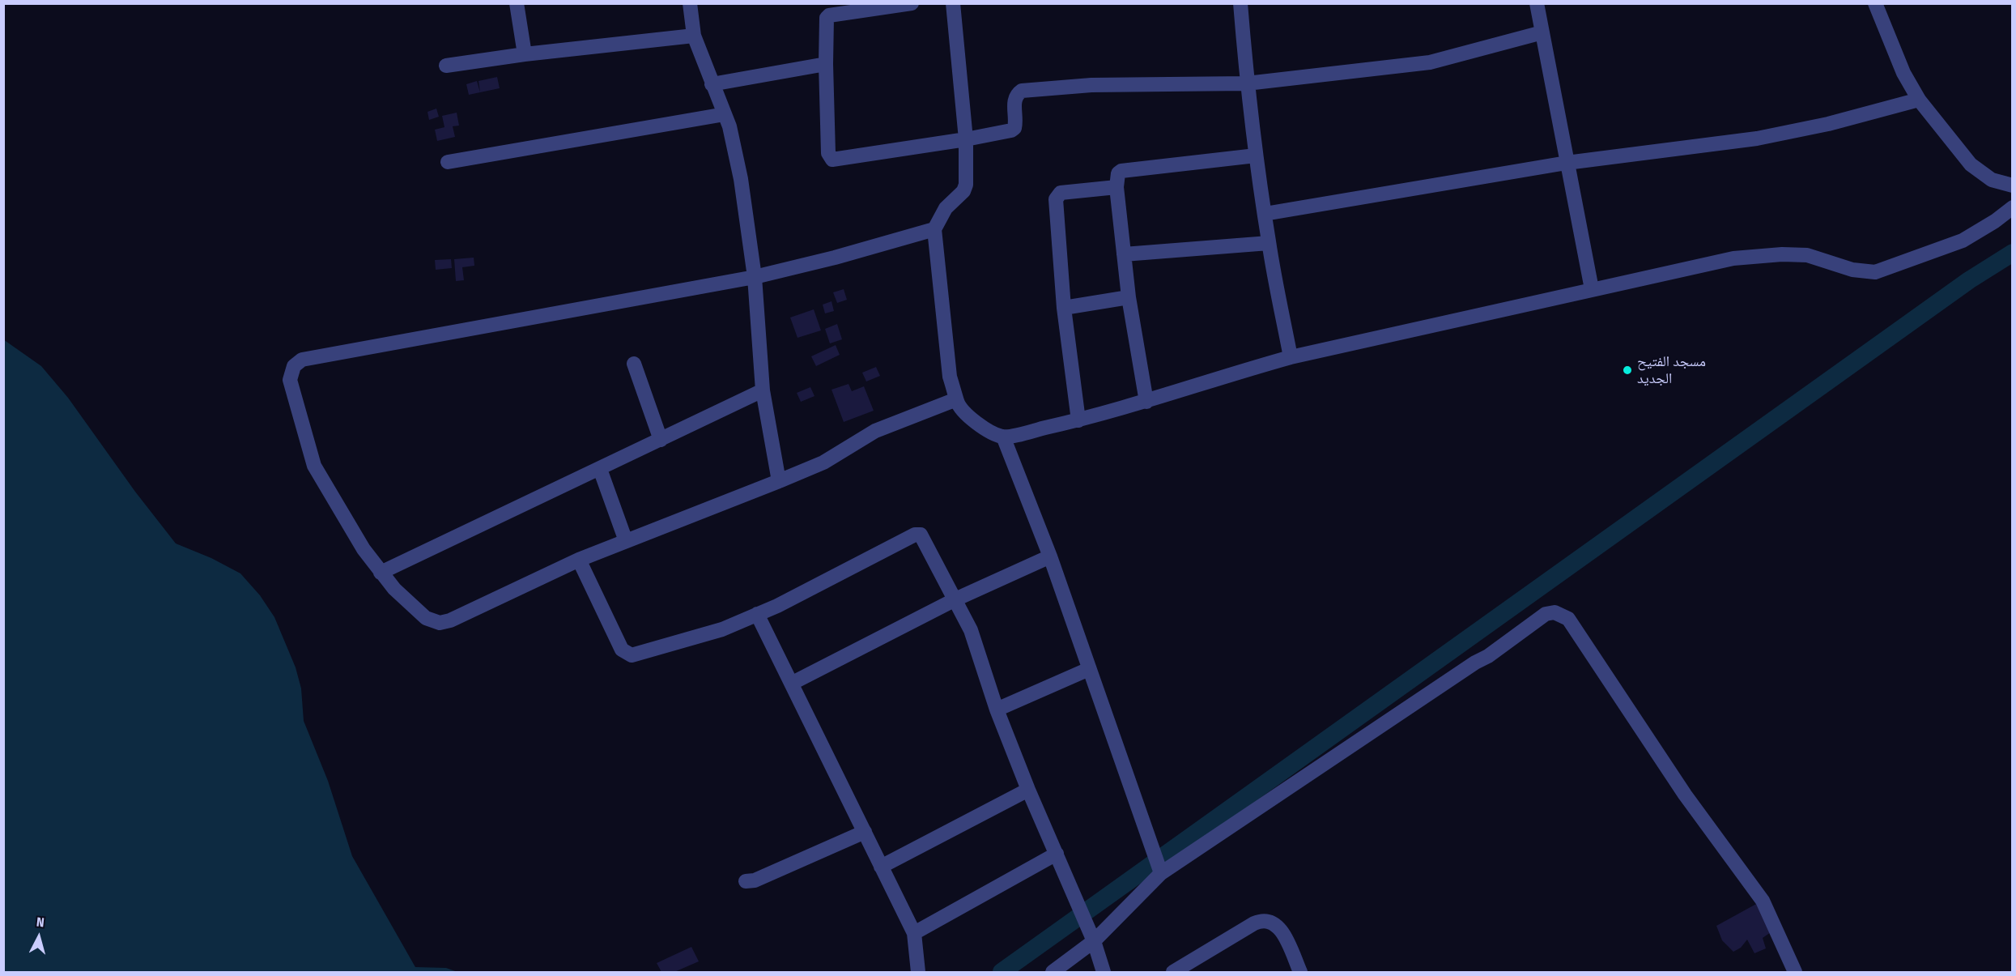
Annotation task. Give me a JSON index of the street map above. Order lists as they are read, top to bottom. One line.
{"places":["مسجد الفتيح الجديد"],"north":"top"}
